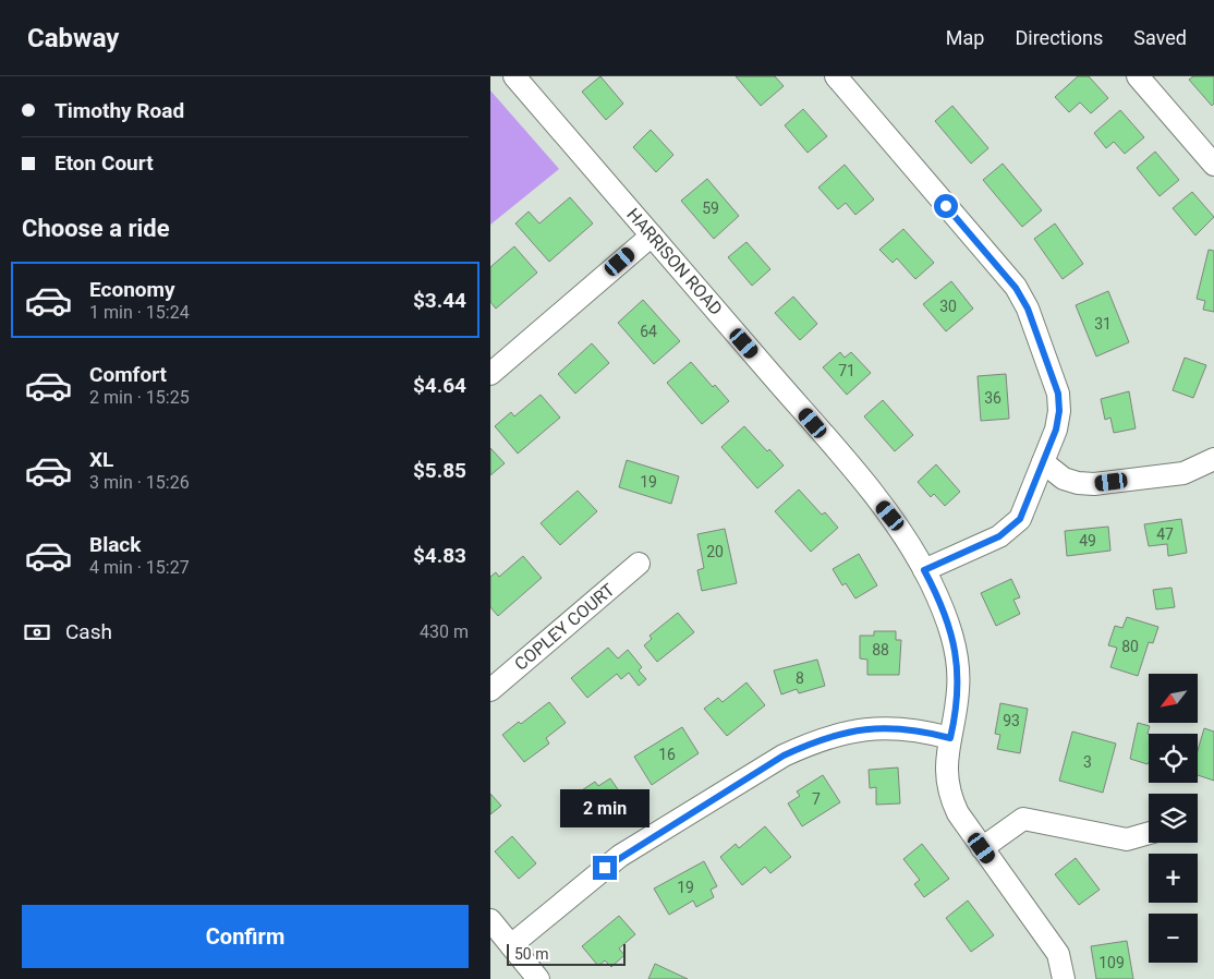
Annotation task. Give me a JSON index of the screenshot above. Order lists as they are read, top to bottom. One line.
{"streets":{"street":["HARRISON ROAD","COPLEY COURT"]},"house_numbers":["59","30","31","64","71","36","19","47","49","20","80","88","8","93","16","3","7","19","109"],"scale_bar":"50 m","north":"bottom left","page":{"header":"Cabway","nav":["Map","Directions","Saved"],"banner":["Timothy Road","Eton Court"],"heading":"Choose a ride","list":[{"name":"Economy","note":"1 min · 15:24","value":"$3.44"},{"name":"Comfort","note":"2 min · 15:25","value":"$4.64"},{"name":"XL","note":"3 min · 15:26","value":"$5.85"},{"name":"Black","note":"4 min · 15:27","value":"$4.83"}],"pay":["Cash","430 m"],"map_buttons":["+","−"],"bubble":"2 min","buttons":"Confirm","scale":"50 m"}}
